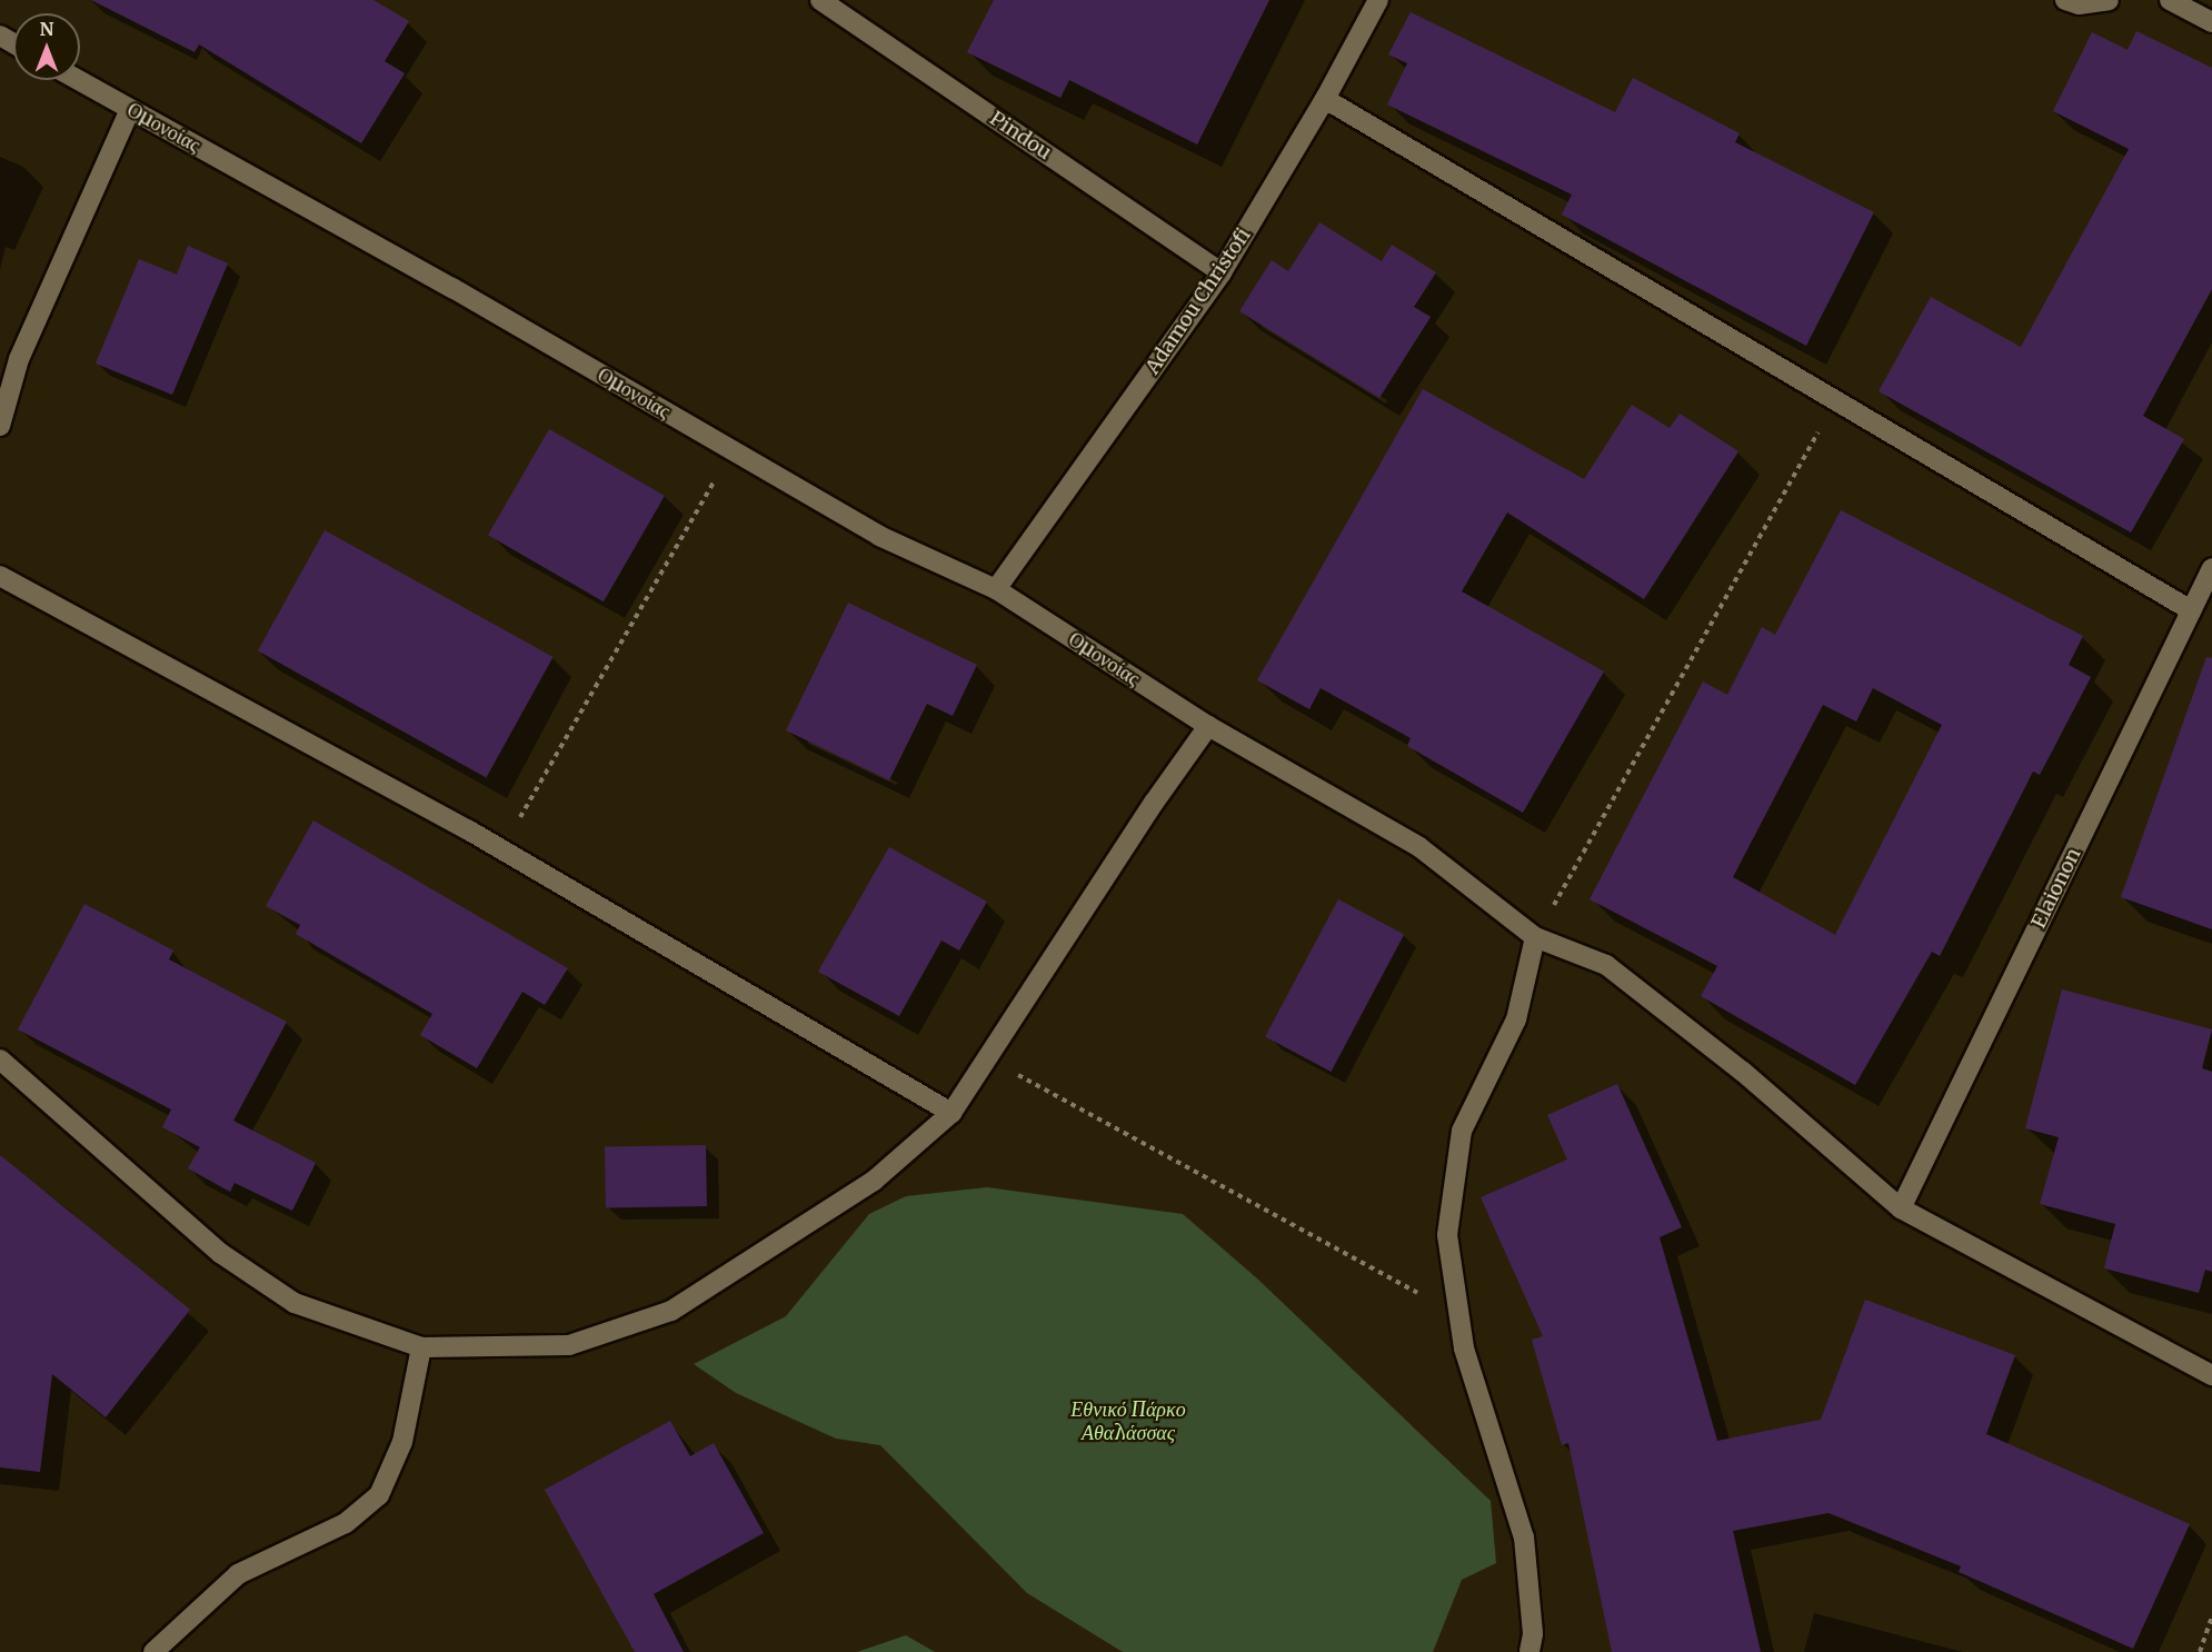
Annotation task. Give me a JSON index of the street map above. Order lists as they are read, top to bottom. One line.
{"streets":{"street":["Ομονοίας","Pindou","Adamou Christofi","Elaionon"]},"crossings":[["Ομονοίας","Adamou Christofi"],["Ομονοίας","Elaionon"],["Pindou","Adamou Christofi"]],"parks":["Εθνικό Πάρκο Αθαλάσσας"],"north":"top"}
